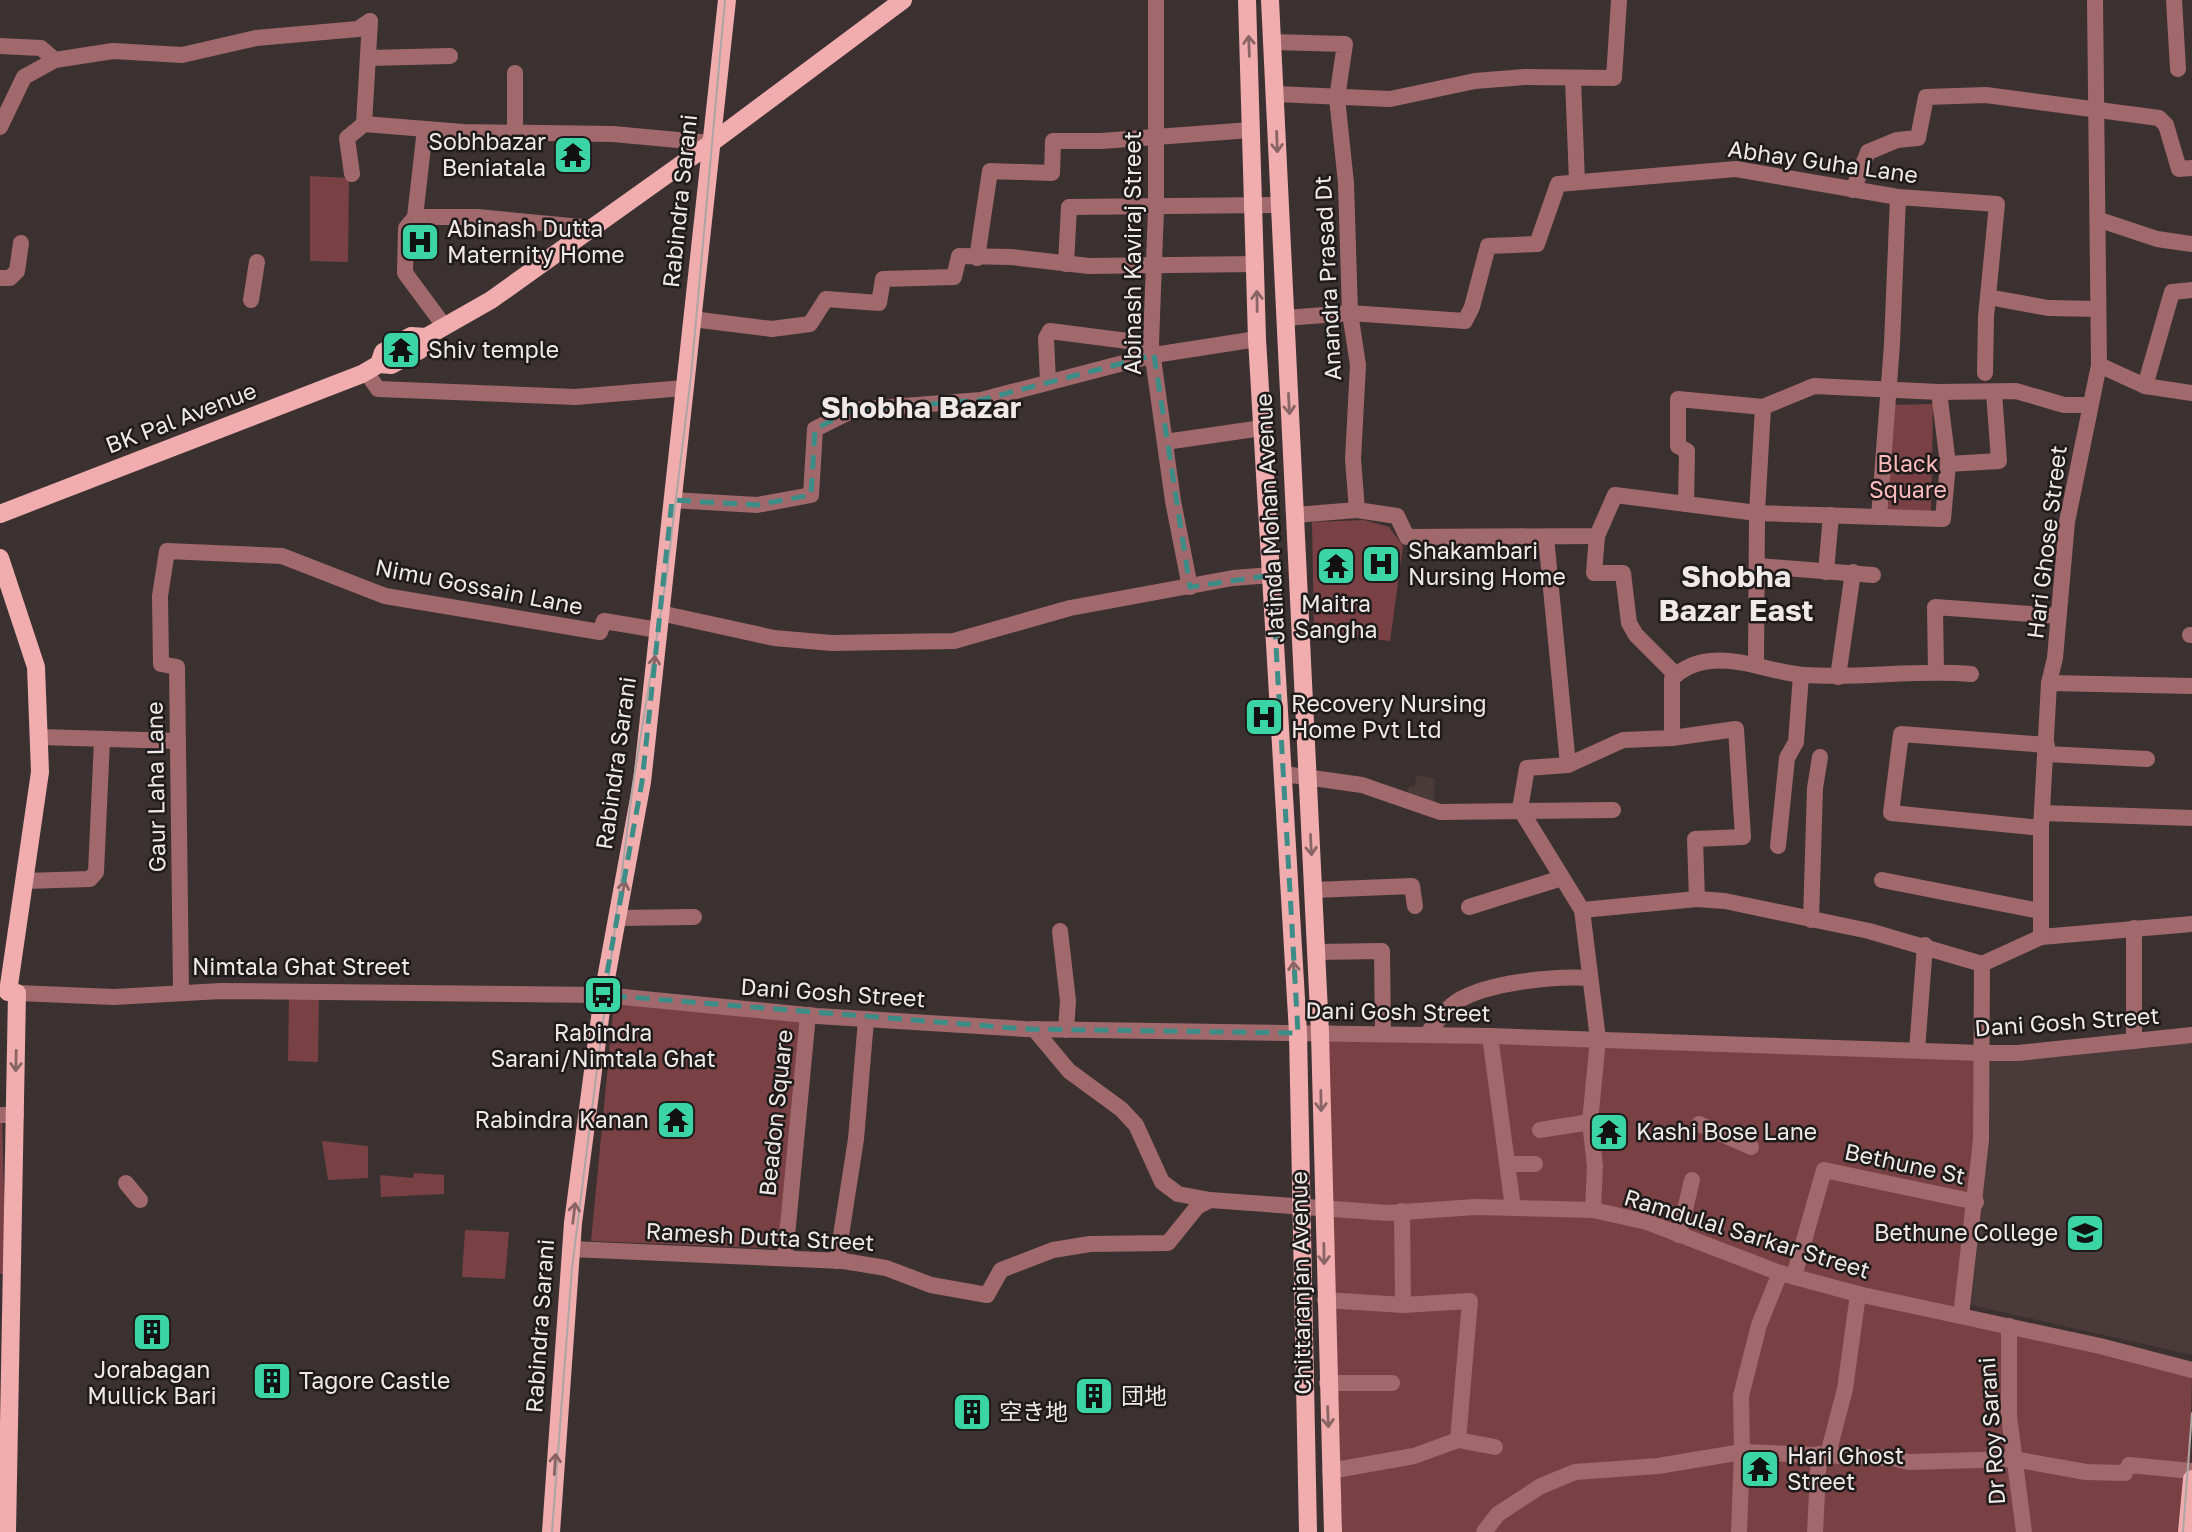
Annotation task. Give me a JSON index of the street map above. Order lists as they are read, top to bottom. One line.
{"streets":{"main road":["Rabindra Sarani","BK Pal Avenue","Jatinda Mohan Avenue","Chittaranjan Avenue"],"street":["Abhay Guha Lane","Abinash Kaviraj Street","Anandra Prasad Dt","Hari Ghose Street","Nimu Gossain Lane","Gaur Laha Lane","Nimtala Ghat Street","Dani Gosh Street","Beadon Square","Bethune St","Ramdulal Sarkar Street","Ramesh Dutta Street","Dr Roy Sarani"]},"crossings":[["Abhay Guha Lane","Anandra Prasad Dt"],["Rabindra Sarani","BK Pal Avenue"],["Rabindra Sarani","Nimu Gossain Lane"],["Rabindra Sarani","Nimtala Ghat Street"],["Rabindra Sarani","Dani Gosh Street"],["Rabindra Sarani","Ramesh Dutta Street"],["Anandra Prasad Dt","Jatinda Mohan Avenue"],["Jatinda Mohan Avenue","Dani Gosh Street"],["Jatinda Mohan Avenue","Chittaranjan Avenue"],["Nimu Gossain Lane","Gaur Laha Lane"],["Gaur Laha Lane","Nimtala Ghat Street"],["Nimtala Ghat Street","Dani Gosh Street"],["Dani Gosh Street","Beadon Square"],["Dani Gosh Street","Chittaranjan Avenue"],["Beadon Square","Ramesh Dutta Street"],["Bethune St","Ramdulal Sarkar Street"],["Ramdulal Sarkar Street","Chittaranjan Avenue"],["Ramdulal Sarkar Street","Dr Roy Sarani"]],"one_way":["Rabindra Sarani"],"districts":["Shobha Bazar","Shobha Bazar East"],"parks":["Black Square"],"places":{"temple":["Sobhbazar Beniatala","Shiv temple","Maitra Sangha","Rabindra Kanan","Kashi Bose Lane","Hari Ghost Street"],"hospital":["Abinash Dutta Maternity Home","Shakambari Nursing Home","Recovery Nursing Home Pvt Ltd"],"bus stop":["Rabindra Sarani/Nimtala Ghat"],"school or university":["Bethune College"],"building":["Jorabagan Mullick Bari","Tagore Castle","団地","空き地"]}}
